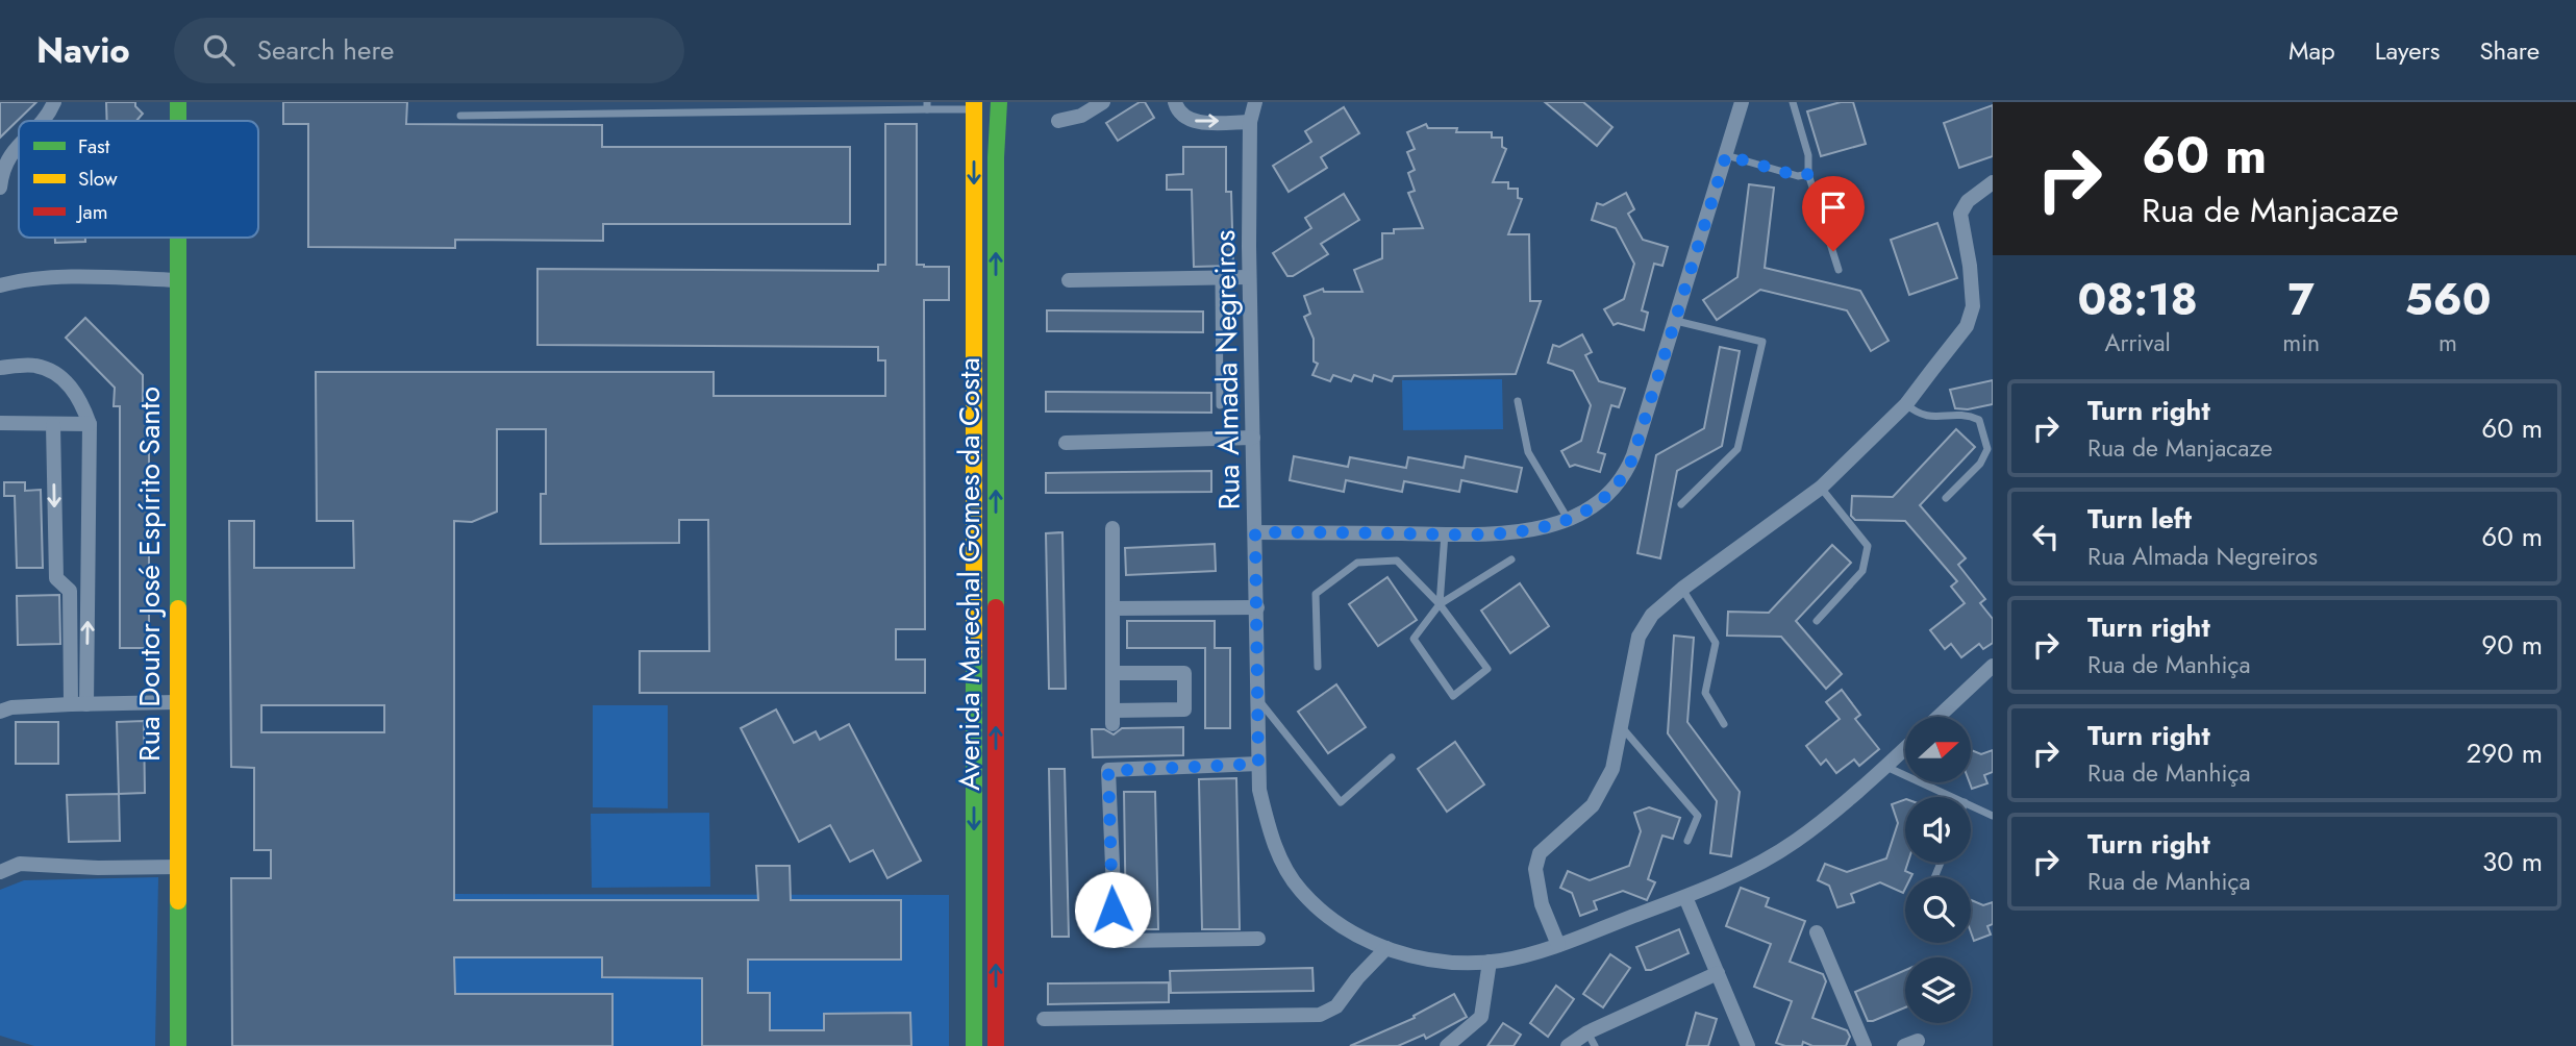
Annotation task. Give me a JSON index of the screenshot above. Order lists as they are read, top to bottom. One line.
{"streets":{"main road":["Rua Doutor José Espírito Santo","Avenida Marechal Gomes da Costa"],"street":["Rua Almada Negreiros"]},"legend":["Fast","Slow","Jam"],"north":"right","page":{"header":"Navio","search":"Search here","nav":["Map","Layers","Share"],"turn":["60 m","Rua de Manjacaze"],"eta":["08:18","Arrival","7","min","560","m"],"list":[{"name":"Turn right","note":"Rua de Manjacaze","value":"60 m"},{"name":"Turn left","note":"Rua Almada Negreiros","value":"60 m"},{"name":"Turn right","note":"Rua de Manhiça","value":"90 m"},{"name":"Turn right","note":"Rua de Manhiça","value":"290 m"},{"name":"Turn right","note":"Rua de Manhiça","value":"30 m"}]}}
